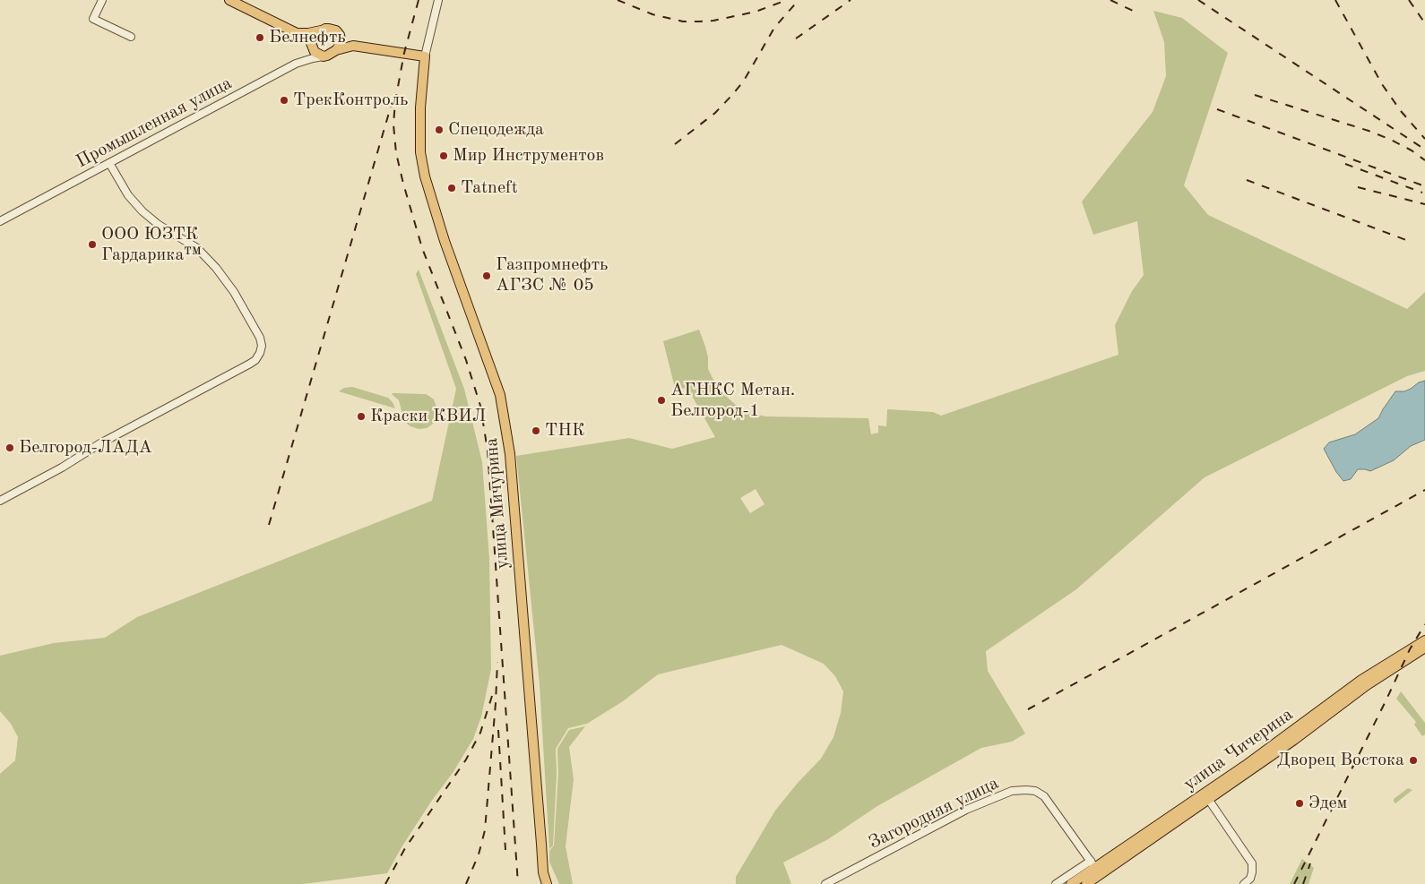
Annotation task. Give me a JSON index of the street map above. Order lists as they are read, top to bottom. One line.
{"streets":{"main road":["улица Мичурина","улица Чичерина"],"street":["Промышленная улица","Загородняя улица"]},"crossings":[["улица Чичерина","Загородняя улица"]],"places":["Белнефть","ТрекКонтроль","Спецодежда","Мир Инструментов","Tatneft","ООО ЮЗТК Гардарика™","Газпромнефть АГЗС № 05","АГНКС Метан. Белгород-1","Краски КВИЛ","ТНК","Белгород-ЛАДА","Дворец Востока","Эдем"]}
